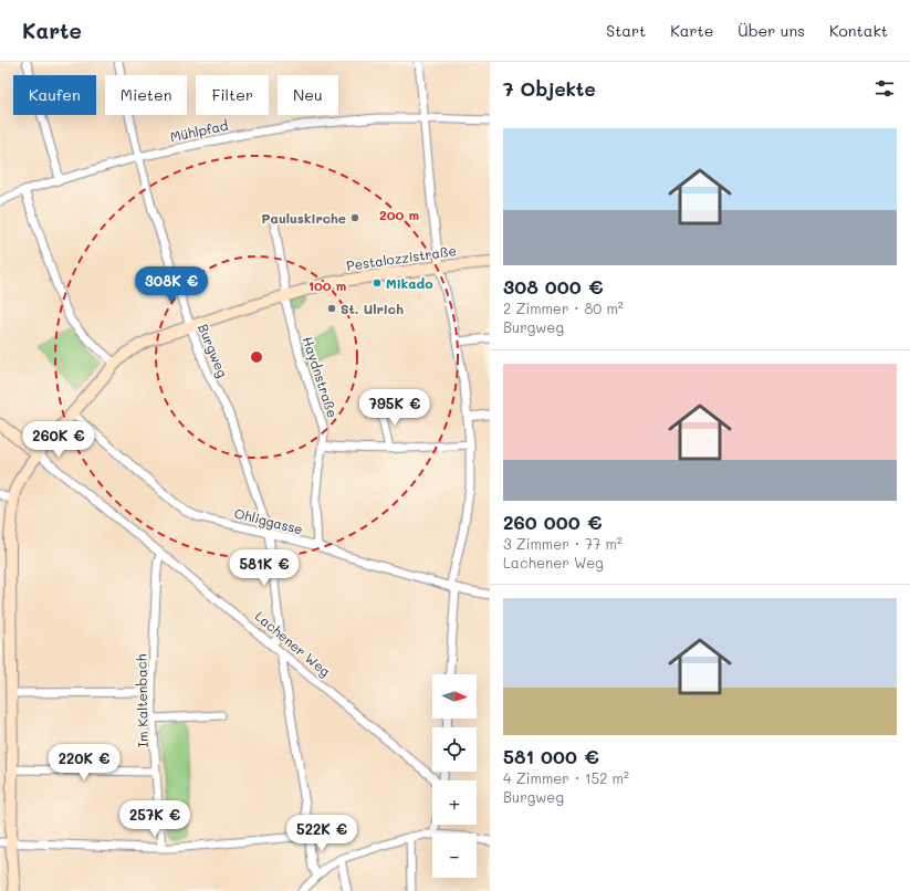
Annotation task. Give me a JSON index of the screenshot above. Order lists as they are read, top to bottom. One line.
{"streets":{"main road":["Pestalozzistraße","Lachener Weg"],"street":["Mühlpfad","Burgweg","Haydnstraße","Ohliggasse","Im Kaltenbach"]},"crossings":[["Mühlpfad","Burgweg"],["Pestalozzistraße","Burgweg"],["Pestalozzistraße","Haydnstraße"],["Pestalozzistraße","Ohliggasse"],["Pestalozzistraße","Lachener Weg"],["Burgweg","Ohliggasse"],["Burgweg","Lachener Weg"],["Haydnstraße","Ohliggasse"],["Lachener Weg","Im Kaltenbach"]],"places":["Pauluskirche","Mikado","St. Ulrich"],"north":"right","page":{"header":"Karte","nav":["Start","Karte","Über uns","Kontakt"],"heading":"7 Objekte","chip":["Kaufen","Mieten","Filter","Neu"],"list":[{"name":"308 000 €","note":"2 Zimmer · 80 m² · Burgweg"},{"name":"260 000 €","note":"3 Zimmer · 77 m² · Lachener Weg"},{"name":"581 000 €","note":"4 Zimmer · 152 m² · Burgweg"}],"price":["308K €","795K €","260K €","581K €","220K €","257K €","522K €"],"map_buttons":["+","−"]},"rings":["200 m","100 m"]}
